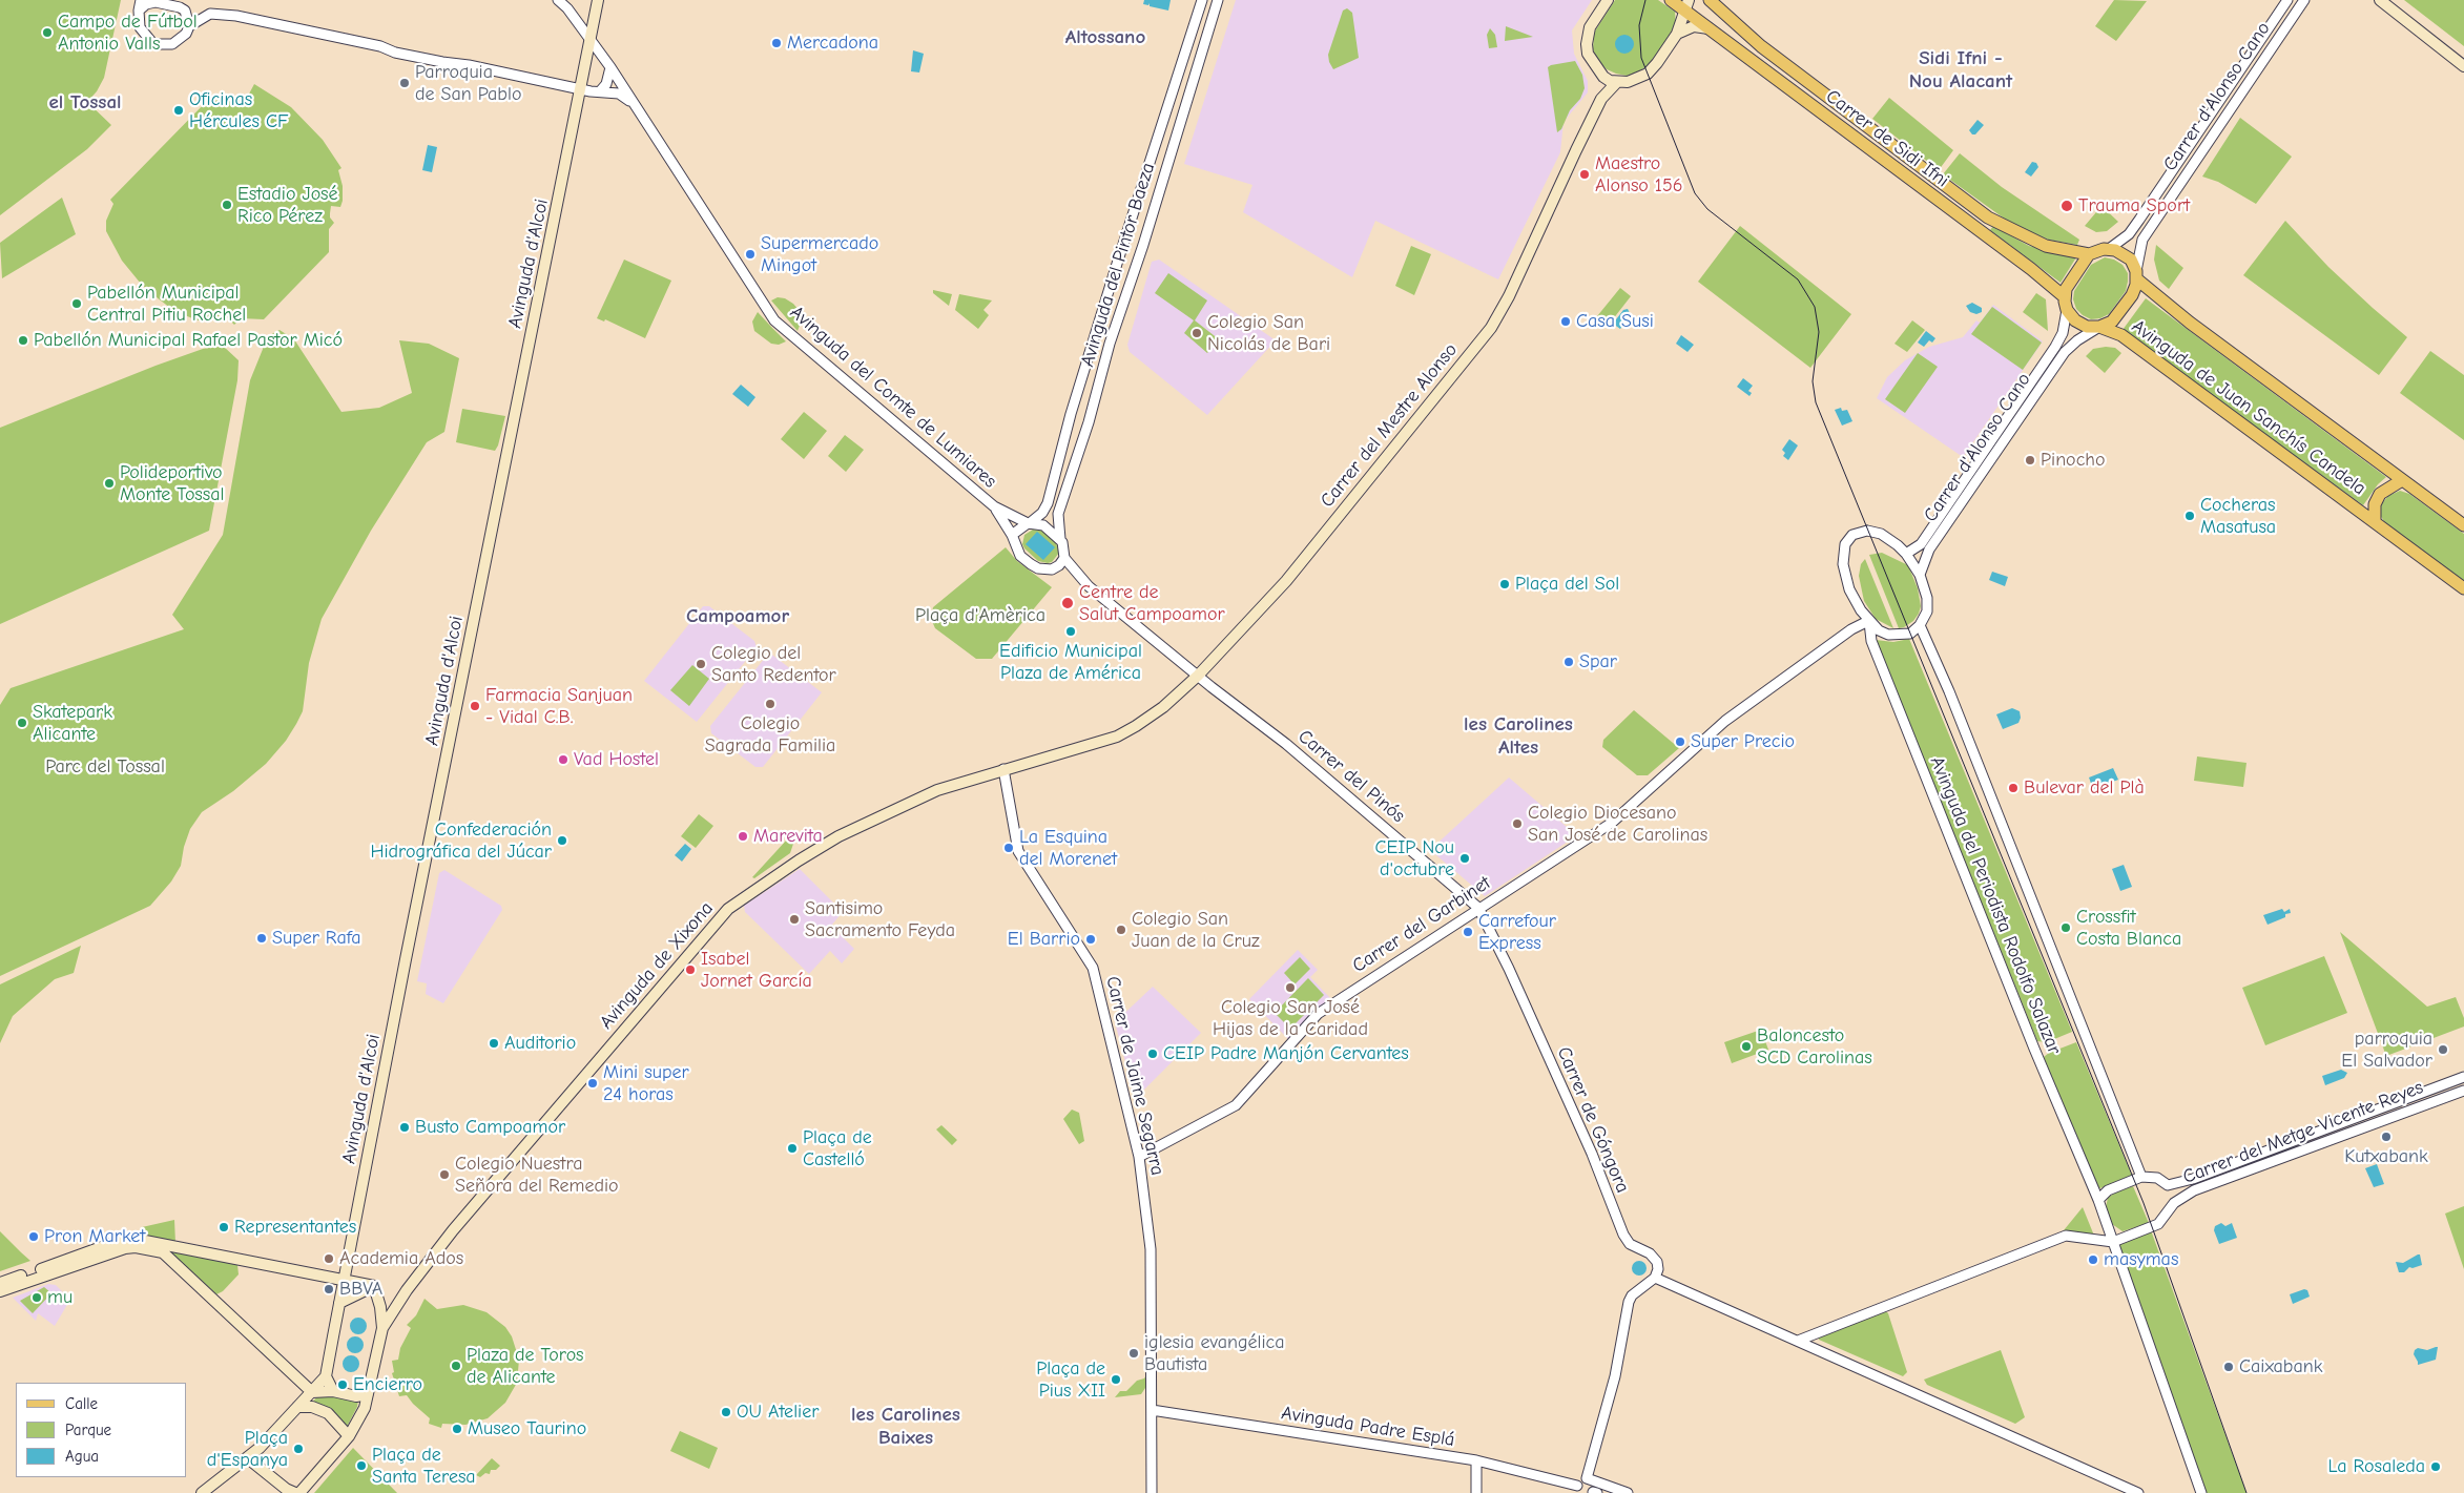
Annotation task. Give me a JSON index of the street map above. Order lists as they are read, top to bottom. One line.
{"streets":{"main road":["Carrer d'Alonso Cano","Carrer de Sidi Ifni","Avinguda d'Alcoi","Avinguda de Juan Sanchís Candela","Carrer del Mestre Alonso","Avinguda de Xixona"],"street":["Avinguda del Pintor Baeza","Avinguda del Comte de Lumiares","Carrer del Pinós","Avinguda del Periodista Rodolfo Salazar","Carrer del Garbinet","Carrer de Jaime Segarra","Carrer de Góngora","Carrer del Metge Vicente Reyes","Avinguda Padre Esplá"]},"crossings":[["Carrer d'Alonso Cano","Carrer de Sidi Ifni"],["Carrer d'Alonso Cano","Avinguda de Juan Sanchís Candela"],["Carrer d'Alonso Cano","Avinguda del Periodista Rodolfo Salazar"],["Carrer d'Alonso Cano","Carrer del Garbinet"],["Carrer de Sidi Ifni","Avinguda de Juan Sanchís Candela"],["Avinguda d'Alcoi","Avinguda del Comte de Lumiares"],["Avinguda del Pintor Baeza","Avinguda del Comte de Lumiares"],["Avinguda del Pintor Baeza","Carrer del Pinós"],["Avinguda del Comte de Lumiares","Carrer del Pinós"],["Carrer del Mestre Alonso","Carrer del Pinós"],["Carrer del Mestre Alonso","Avinguda de Xixona"],["Carrer del Pinós","Carrer del Garbinet"],["Carrer del Pinós","Carrer de Góngora"],["Avinguda del Periodista Rodolfo Salazar","Carrer del Garbinet"],["Avinguda del Periodista Rodolfo Salazar","Carrer del Metge Vicente Reyes"],["Carrer del Garbinet","Carrer de Jaime Segarra"],["Carrer del Garbinet","Carrer de Góngora"],["Avinguda de Xixona","Carrer de Jaime Segarra"],["Carrer de Jaime Segarra","Avinguda Padre Esplá"]],"districts":["Altossano","Sidi Ifni - Nou Alacant","el Tossal","Campoamor","les Carolines Altes","les Carolines Baixes"],"parks":["Plaça d'Amèrica","Parc del Tossal"],"places":["Campo de Fútbol Antonio Valls","Mercadona","Parroquia de San Pablo","Oficinas Hércules CF","Maestro Alonso 156","Estadio José Rico Pérez","Trauma Sport","Supermercado Mingot","Pabellón Municipal Central Pitiu Rochel","Casa Susi","Colegio San Nicolás de Bari","Pabellón Municipal Rafael Pastor Micó","Pinocho","Polideportivo Monte Tossal","Cocheras Masatusa","Plaça del Sol","Centre de Salut Campoamor","Edificio Municipal Plaza de América","Spar","Colegio del Santo Redentor","Colegio Sagrada Familia","Farmacia Sanjuan - Vidal C.B.","Skatepark Alicante","Super Precio","Vad Hostel","Bulevar del Plà","Colegio Diocesano San José de Carolinas","Marevita","Confederación Hidrográfica del Júcar","La Esquina del Morenet","CEIP Nou d'octubre","Santisimo Sacramento Feyda","Crossfit Costa Blanca","Colegio San Juan de la Cruz","Carrefour Express","Super Rafa","El Barrio","Isabel Jornet García","Colegio San José Hijas de la Caridad","Auditorio","Baloncesto SCD Carolinas","parroquia El Salvador","CEIP Padre Manjón Cervantes","Mini super 24 horas","Busto Campoamor","Kutxabank","Plaça de Castelló","Colegio Nuestra Señora del Remedio","Representantes","Pron Market","Academia Ados","masymas","BBVA","mu","iglesia evangélica Bautista","Plaza de Toros de Alicante","Caixabank","Plaça de Pius XII","Encierro","OU Atelier","Museo Taurino","Plaça d'Espanya","Plaça de Santa Teresa","La Rosaleda"],"legend":["Calle","Parque","Agua"]}
